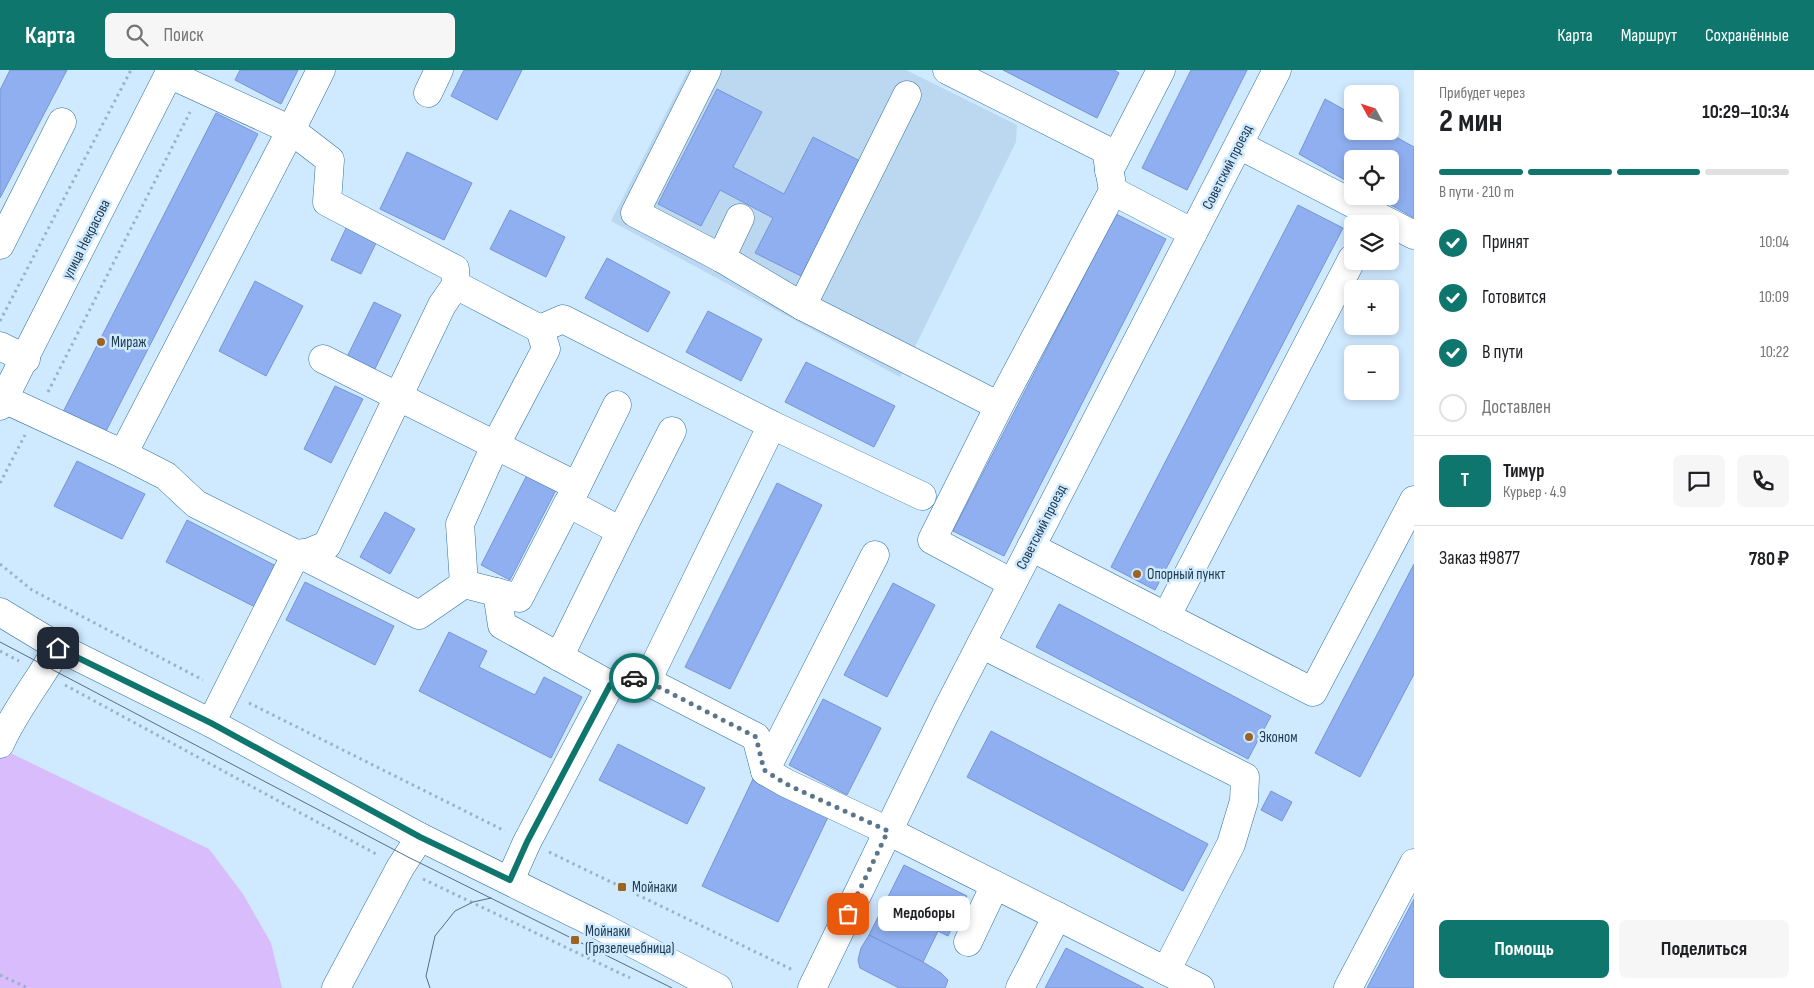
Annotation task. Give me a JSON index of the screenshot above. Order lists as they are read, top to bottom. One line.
{"streets":{"street":["Советский проезд","улица Некрасова"]},"places":{"other":["Мираж","Опорный пункт","Эконом","Медоборы"],"transit":["Мойнаки","Мойнаки (Грязелечебница)"]},"north":"top left","page":{"header":"Карта","search":"Поиск","nav":["Карта","Маршрут","Сохранённые"],"heading":["2 мин","Прибудет через","10:29–10:34"],"panel":["Тимур","Курьер · 4.9","Заказ #9877","780 ₽"],"map_buttons":["+","−"],"bar":"В пути · 210 m","list":[["Принят","10:04"],["Готовится","10:09"],["В пути","10:22"],"Доставлен"],"round":"Т","bubble":"Медоборы","buttons":["Помощь","Поделиться"]}}
